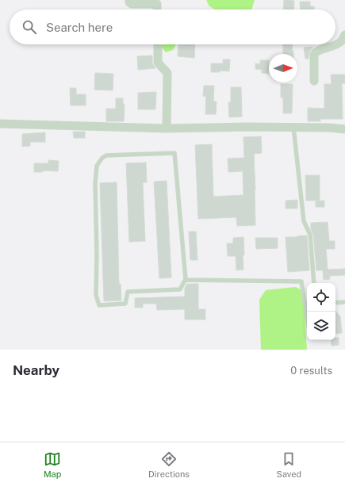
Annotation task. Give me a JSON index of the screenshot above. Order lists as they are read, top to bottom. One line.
{"north":"right","page":{"search":"Search here","heading":["Nearby","0 results"],"nav":["Map","Directions","Saved"]}}
